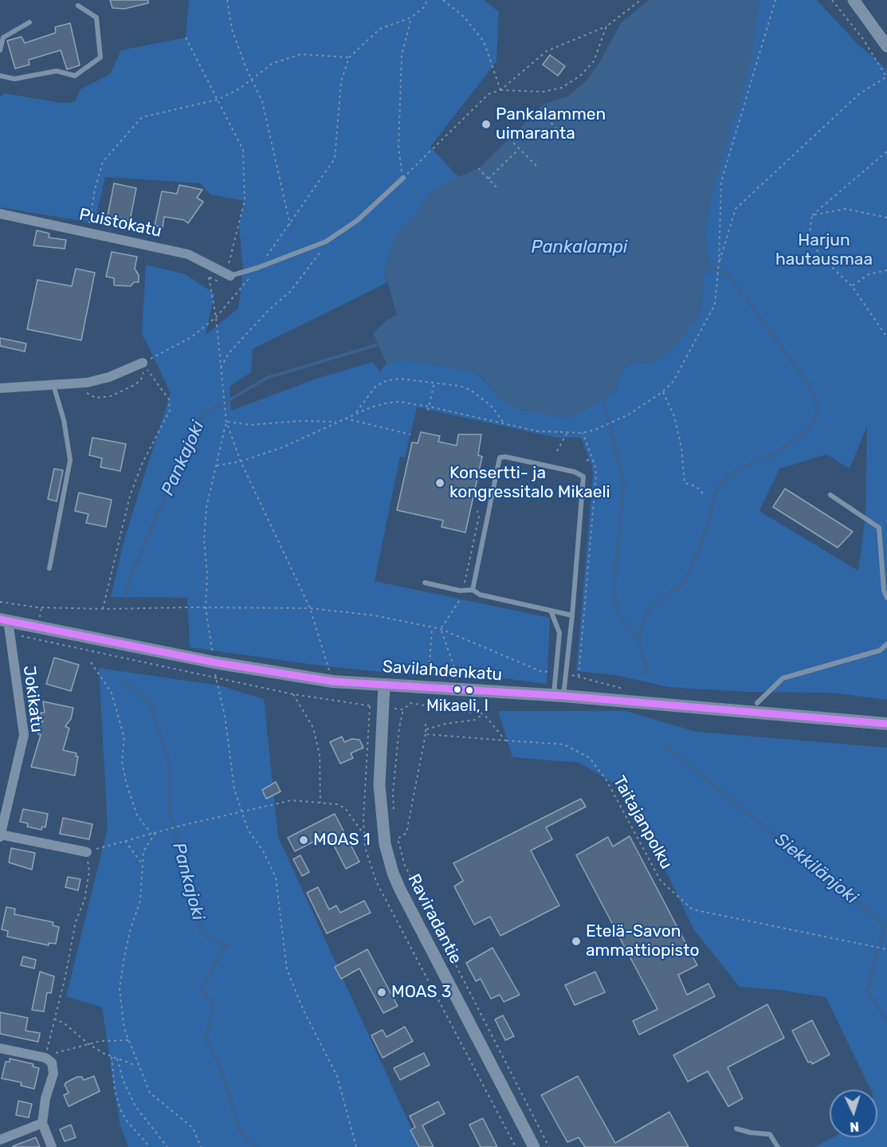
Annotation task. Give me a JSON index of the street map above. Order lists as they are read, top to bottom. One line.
{"streets":{"main road":["Savilahdenkatu"],"street":["Puistokatu","Jokikatu","Raviradantie"],"path":["Taitajanpolku"]},"crossings":[["Savilahdenkatu","Jokikatu"],["Savilahdenkatu","Raviradantie"]],"water":["Pankalampi","Pankajoki","Siekkilänjoki"],"parks":["Harjun hautausmaa"],"places":["Pankalammen uimaranta","Konsertti- ja kongressitalo Mikaeli","Mikaeli, I","MOAS 1","Etelä-Savon ammattiopisto","MOAS 3"],"north":"bottom"}
